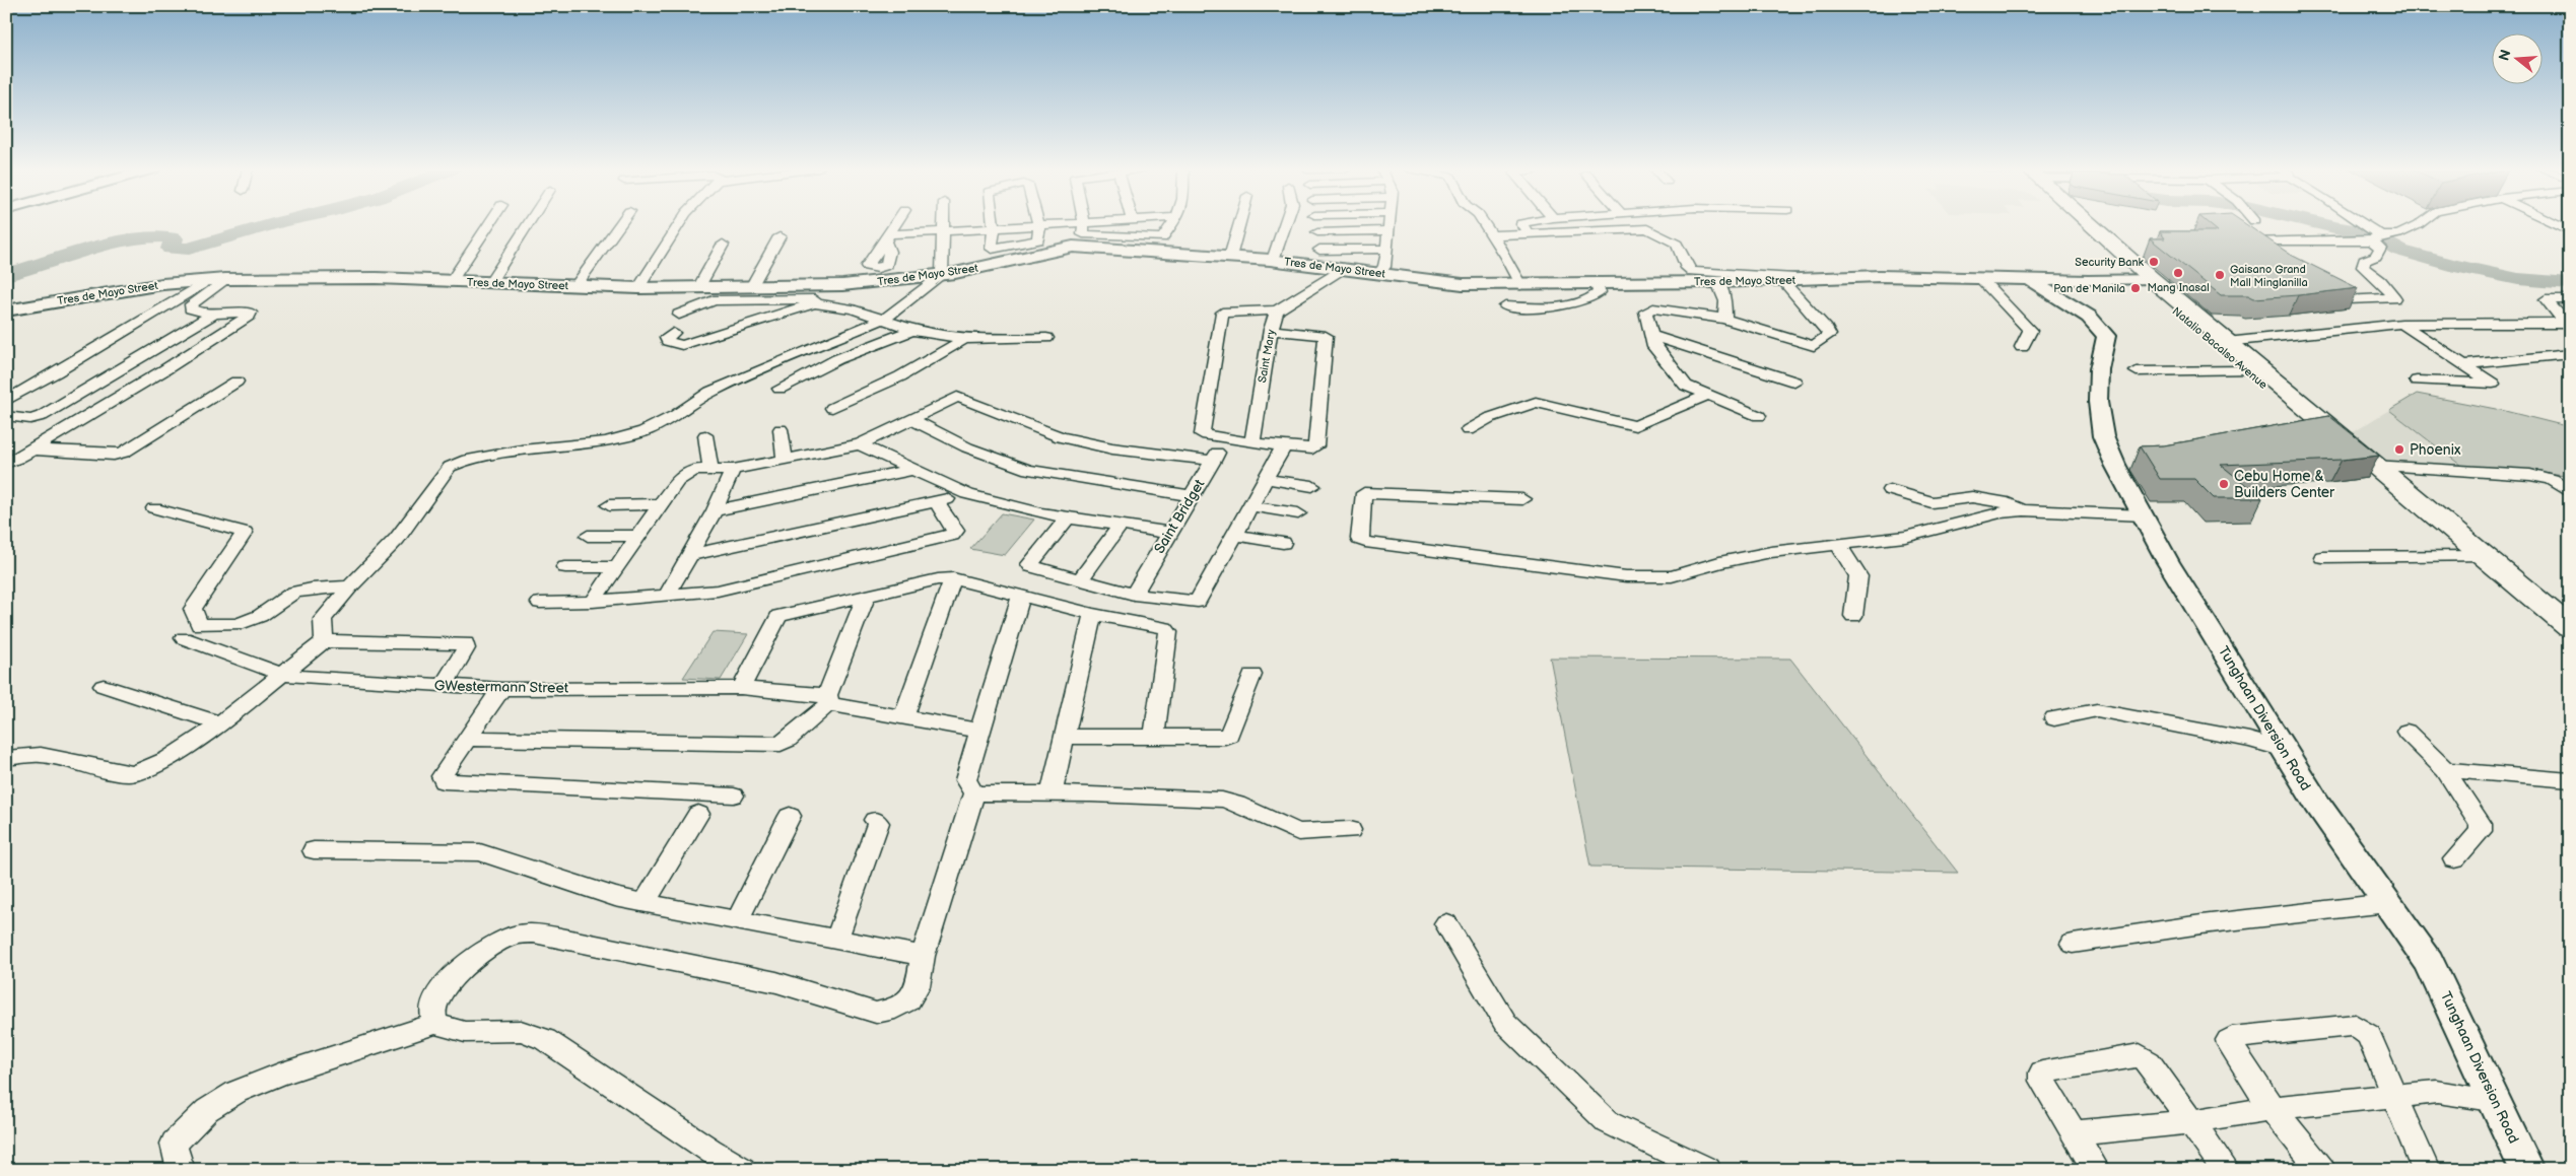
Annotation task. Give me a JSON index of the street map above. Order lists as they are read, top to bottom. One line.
{"streets":{"highway":["Natalio Bacalso Avenue"],"street":["Tres de Mayo Street","Saint Mary","Saint Bridget","GWestermann Street","Tunghaan Diversion Road"]},"crossings":[["Tres de Mayo Street","Natalio Bacalso Avenue"],["Tres de Mayo Street","Saint Mary"],["Tres de Mayo Street","Tunghaan Diversion Road"]],"places":["Security Bank","Mang Inasal","Gaisano Grand Mall Minglanilla","Pan de Manila","Phoenix","Cebu Home & Builders Center"],"north":"left"}
